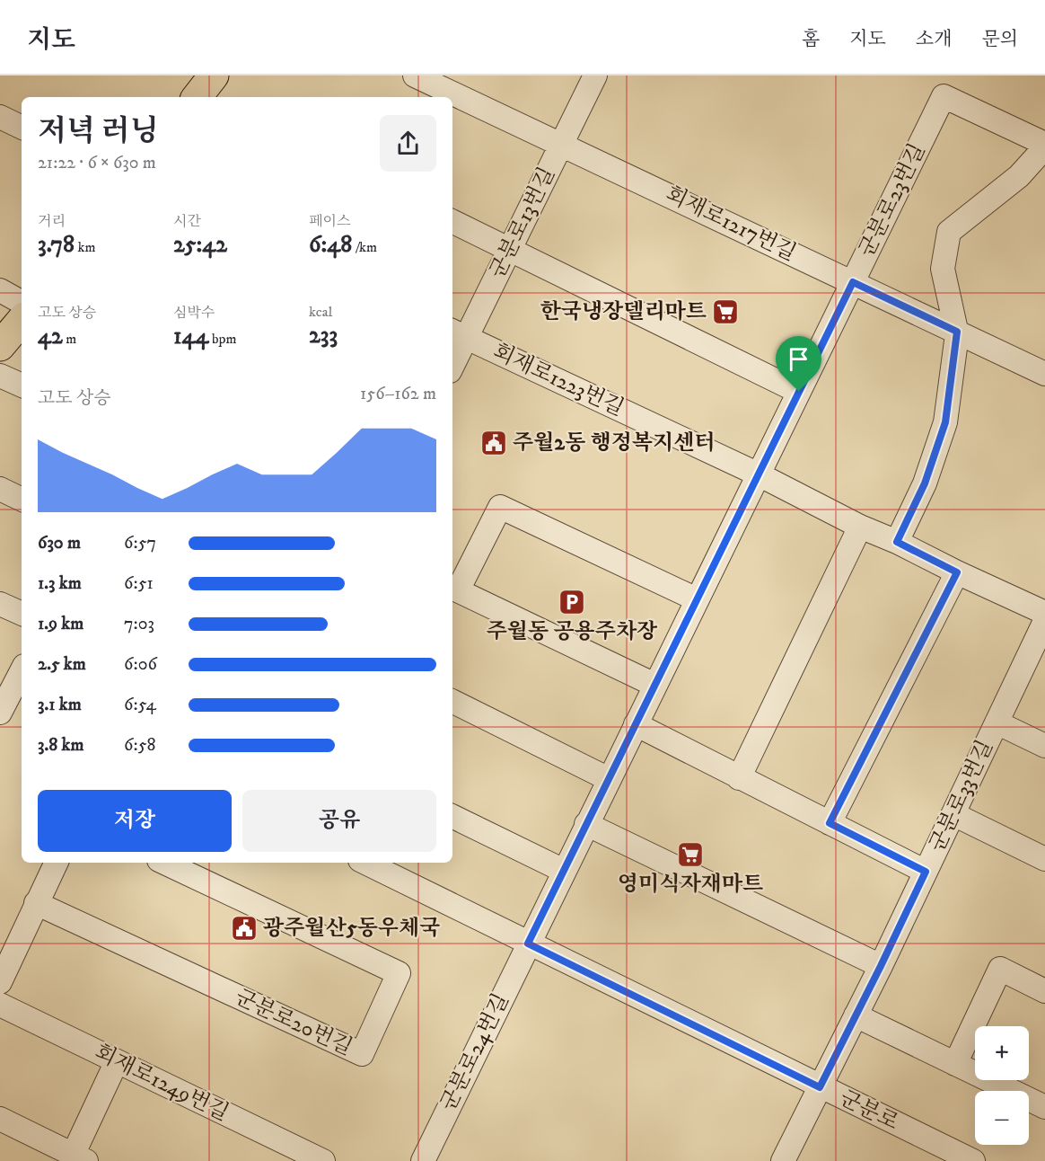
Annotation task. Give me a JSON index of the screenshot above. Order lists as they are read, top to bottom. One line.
{"streets":{"street":["군분로23번길","군분로13번길","회재로1217번길","회재로1223번길","군분로33번길","군분로20번길","군분로24번길","회재로1249번길","군분로"]},"crossings":[["군분로23번길","회재로1217번길"],["군분로23번길","회재로1223번길"],["군분로23번길","군분로24번길"],["군분로23번길","군분로"],["군분로13번길","회재로1217번길"],["군분로13번길","회재로1223번길"],["군분로33번길","군분로"],["군분로24번길","군분로"]],"places":{"supermarket":["한국냉장델리마트","영미식자재마트"],"public building":["주월2동 행정복지센터","광주월산5동우체국"],"parking":["주월동 공용주차장"]},"page":{"header":"지도","nav":["홈","지도","소개","문의"],"heading":["저녁 러닝","21:22 · 6 × 630 m"],"stats":[["거리","3.78 km"],["시간","25:42"],["페이스","6:48 /km"],["고도 상승","42 m"],["심박수","144 bpm"],["kcal","233"]],"chart":["고도 상승","156–162 m"],"list":[{"name":"630 m","note":"6:57"},{"name":"1.3 km","note":"6:51"},{"name":"1.9 km","note":"7:03"},{"name":"2.5 km","note":"6:06"},{"name":"3.1 km","note":"6:54"},{"name":"3.8 km","note":"6:58"}],"buttons":["저장","공유"],"map_buttons":["+","−"]}}
